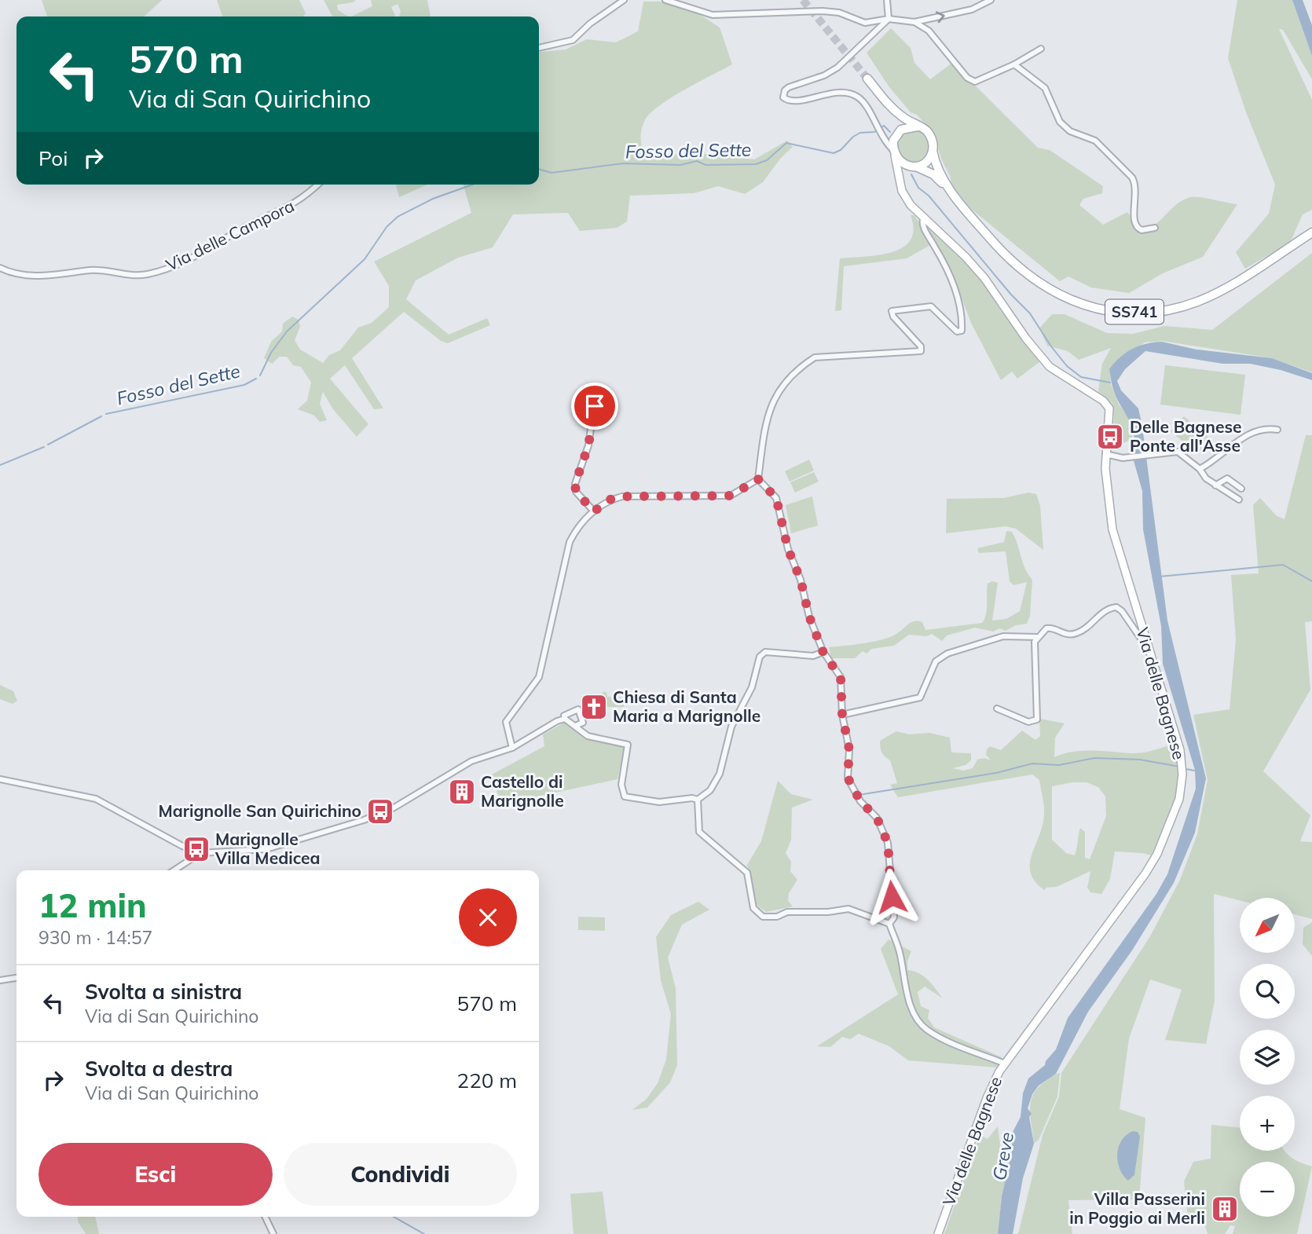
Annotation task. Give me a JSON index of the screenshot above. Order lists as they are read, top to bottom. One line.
{"streets":{"main road":["SS741","Via delle Bagnese"],"street":["Via delle Campora"]},"crossings":[["SS741","Via delle Bagnese"]],"water":["Fosso del Sette","Greve"],"places":{"bus stop":["Delle Bagnese Ponte all'Asse","Marignolle San Quirichino","Marignolle Villa Medicea"],"church":["Chiesa di Santa Maria a Marignolle"],"building":["Castello di Marignolle","Villa Passerini in Poggio ai Merli"]},"north":"bottom left","page":{"turn":["570 m","Via di San Quirichino"],"then":"Poi","heading":["12 min","930 m · 14:57"],"map_buttons":["+","−"],"list":[{"name":"Svolta a sinistra","note":"Via di San Quirichino","value":"570 m"},{"name":"Svolta a destra","note":"Via di San Quirichino","value":"220 m"}],"buttons":["Esci","Condividi"]}}
